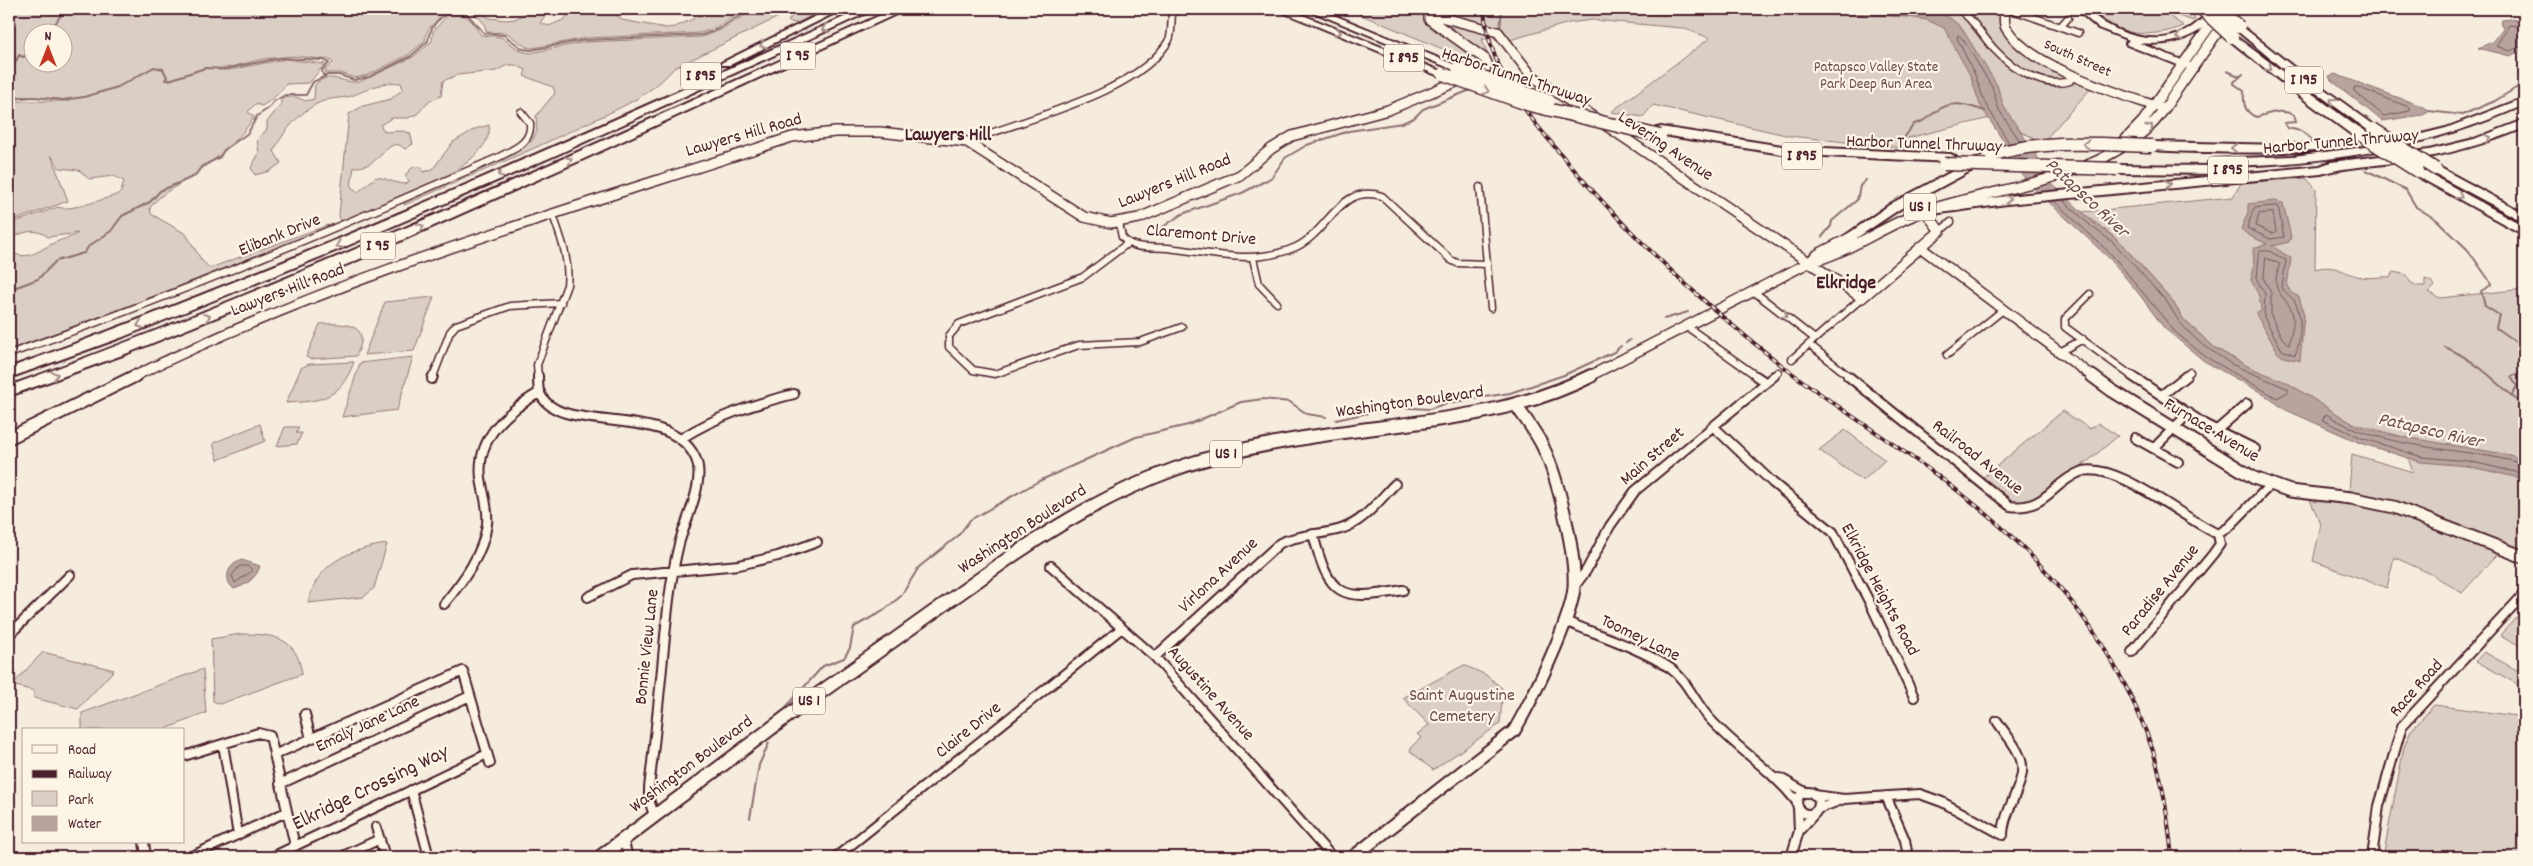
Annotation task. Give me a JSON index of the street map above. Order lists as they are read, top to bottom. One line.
{"streets":{"highway":["I 95","I 895","Harbor Tunnel Thruway","I 195"],"main road":["US 1","Washington Boulevard"],"street":["South Street","Lawyers Hill Road","Levering Avenue","Elibank Drive","Claremont Drive","Furnace Avenue","Main Street","Railroad Avenue","Virlona Avenue","Elkridge Heights Road","Paradise Avenue","Toomey Lane","Bonnie View Lane","Race Road","Augustine Avenue","Emaly Jane Lane","Claire Drive","Elkridge Crossing Way"]},"crossings":[["I 95","I 895"],["South Street","Washington Boulevard"],["I 195","Washington Boulevard"],["Lawyers Hill Road","Levering Avenue"],["Lawyers Hill Road","Claremont Drive"],["Levering Avenue","Washington Boulevard"],["Washington Boulevard","Railroad Avenue"],["Washington Boulevard","Bonnie View Lane"],["Furnace Avenue","Paradise Avenue"],["Main Street","Elkridge Heights Road"],["Railroad Avenue","Paradise Avenue"],["Virlona Avenue","Augustine Avenue"],["Augustine Avenue","Claire Drive"],["Emaly Jane Lane","Elkridge Crossing Way"]],"districts":["Lawyers Hill","Elkridge"],"water":["Patapsco River"],"parks":["Patapsco Valley State Park Deep Run Area","Saint Augustine Cemetery"],"legend":["Road","Railway","Park","Water"],"north":"top"}
